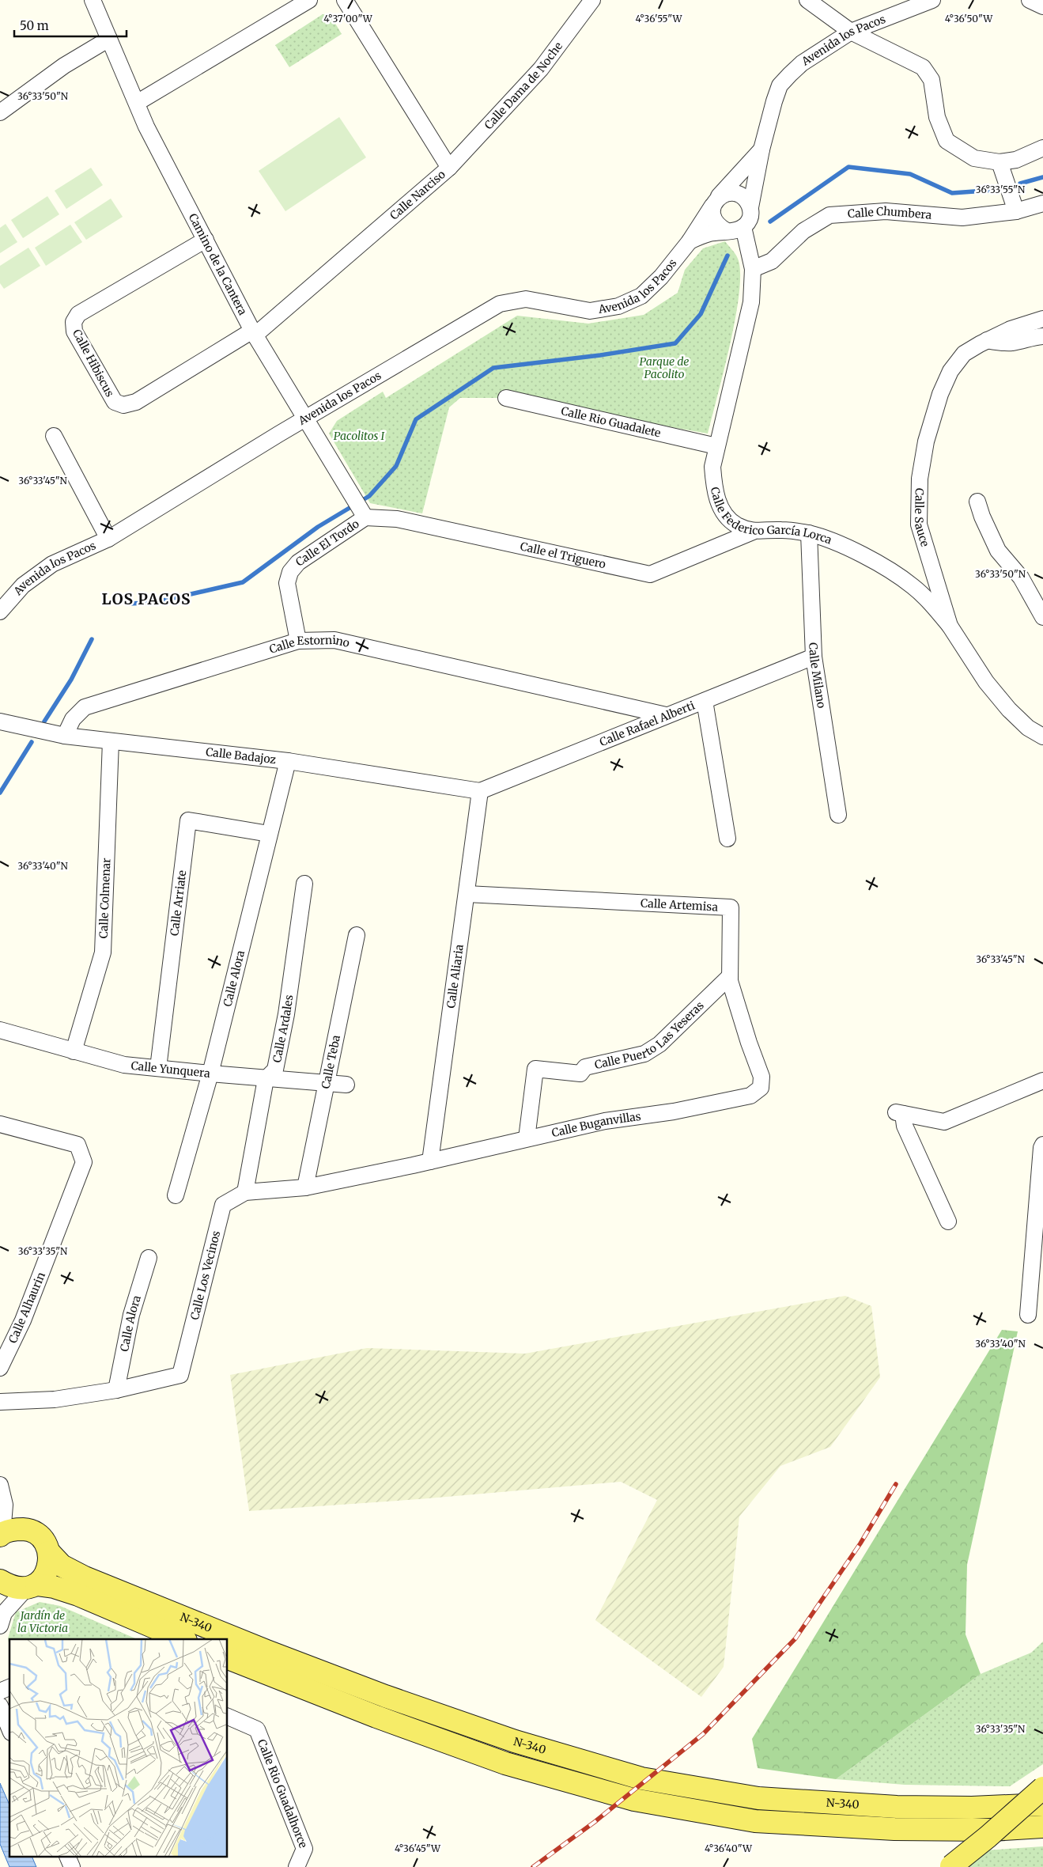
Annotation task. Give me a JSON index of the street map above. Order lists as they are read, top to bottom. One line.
{"streets":{"main road":["N-340"],"street":["Avenida los Pacos","Calle Dama de Noche","Calle Narciso","Calle Chumbera","Camino de la Cantera","Calle Hibiscus","Calle Rio Guadalete","Calle Federico García Lorca","Calle Sauce","Calle El Tordo","Calle el Triguero","Calle Estornino","Calle Milano","Calle Rafael Alberti","Calle Badajoz","Calle Colmenar","Calle Arriate","Calle Artemisa","Calle Aliaria","Calle Alora","Calle Ardales","Calle Puerto Las Yeseras","Calle Teba","Calle Yunquera","Calle Buganvillas","Calle Los Vecinos","Calle Alhaurin","Calle Rio Guadalhorce"]},"crossings":[["Avenida los Pacos","Camino de la Cantera"],["Avenida los Pacos","Calle Federico García Lorca"],["Calle Dama de Noche","Calle Narciso"],["Calle Narciso","Camino de la Cantera"],["Calle Narciso","Calle Hibiscus"],["Calle Chumbera","Calle Federico García Lorca"],["Camino de la Cantera","Calle Hibiscus"],["Camino de la Cantera","Calle El Tordo"],["Camino de la Cantera","Calle el Triguero"],["Calle Rio Guadalete","Calle Federico García Lorca"],["Calle Federico García Lorca","Calle Sauce"],["Calle Federico García Lorca","Calle el Triguero"],["Calle Federico García Lorca","Calle Milano"],["Calle El Tordo","Calle el Triguero"],["Calle El Tordo","Calle Estornino"],["Calle Estornino","Calle Rafael Alberti"],["Calle Estornino","Calle Badajoz"],["Calle Milano","Calle Rafael Alberti"],["Calle Rafael Alberti","Calle Badajoz"],["Calle Rafael Alberti","Calle Aliaria"],["Calle Badajoz","Calle Colmenar"],["Calle Badajoz","Calle Aliaria"],["Calle Badajoz","Calle Alora"],["Calle Colmenar","Calle Yunquera"],["Calle Arriate","Calle Alora"],["Calle Arriate","Calle Yunquera"],["Calle Artemisa","Calle Aliaria"],["Calle Artemisa","Calle Puerto Las Yeseras"],["Calle Artemisa","Calle Buganvillas"],["Calle Aliaria","Calle Buganvillas"],["Calle Aliaria","Calle Los Vecinos"],["Calle Alora","Calle Yunquera"],["Calle Alora","Calle Los Vecinos"],["Calle Ardales","Calle Yunquera"],["Calle Ardales","Calle Los Vecinos"],["Calle Puerto Las Yeseras","Calle Buganvillas"],["Calle Teba","Calle Yunquera"],["Calle Teba","Calle Los Vecinos"],["Calle Buganvillas","Calle Los Vecinos"]],"districts":["LOS PACOS"],"parks":["Parque de Pacolito","Pacolitos I","Jardín de la Victoria"],"scale_bar":"50 m","coordinates":["4°37'00\"W","4°36'55\"W","4°36'50\"W","36°33'50\"N","36°33'55\"N","36°33'45\"N","36°33'40\"N","36°33'35\"N","4°36'45\"W","4°36'40\"W"]}
